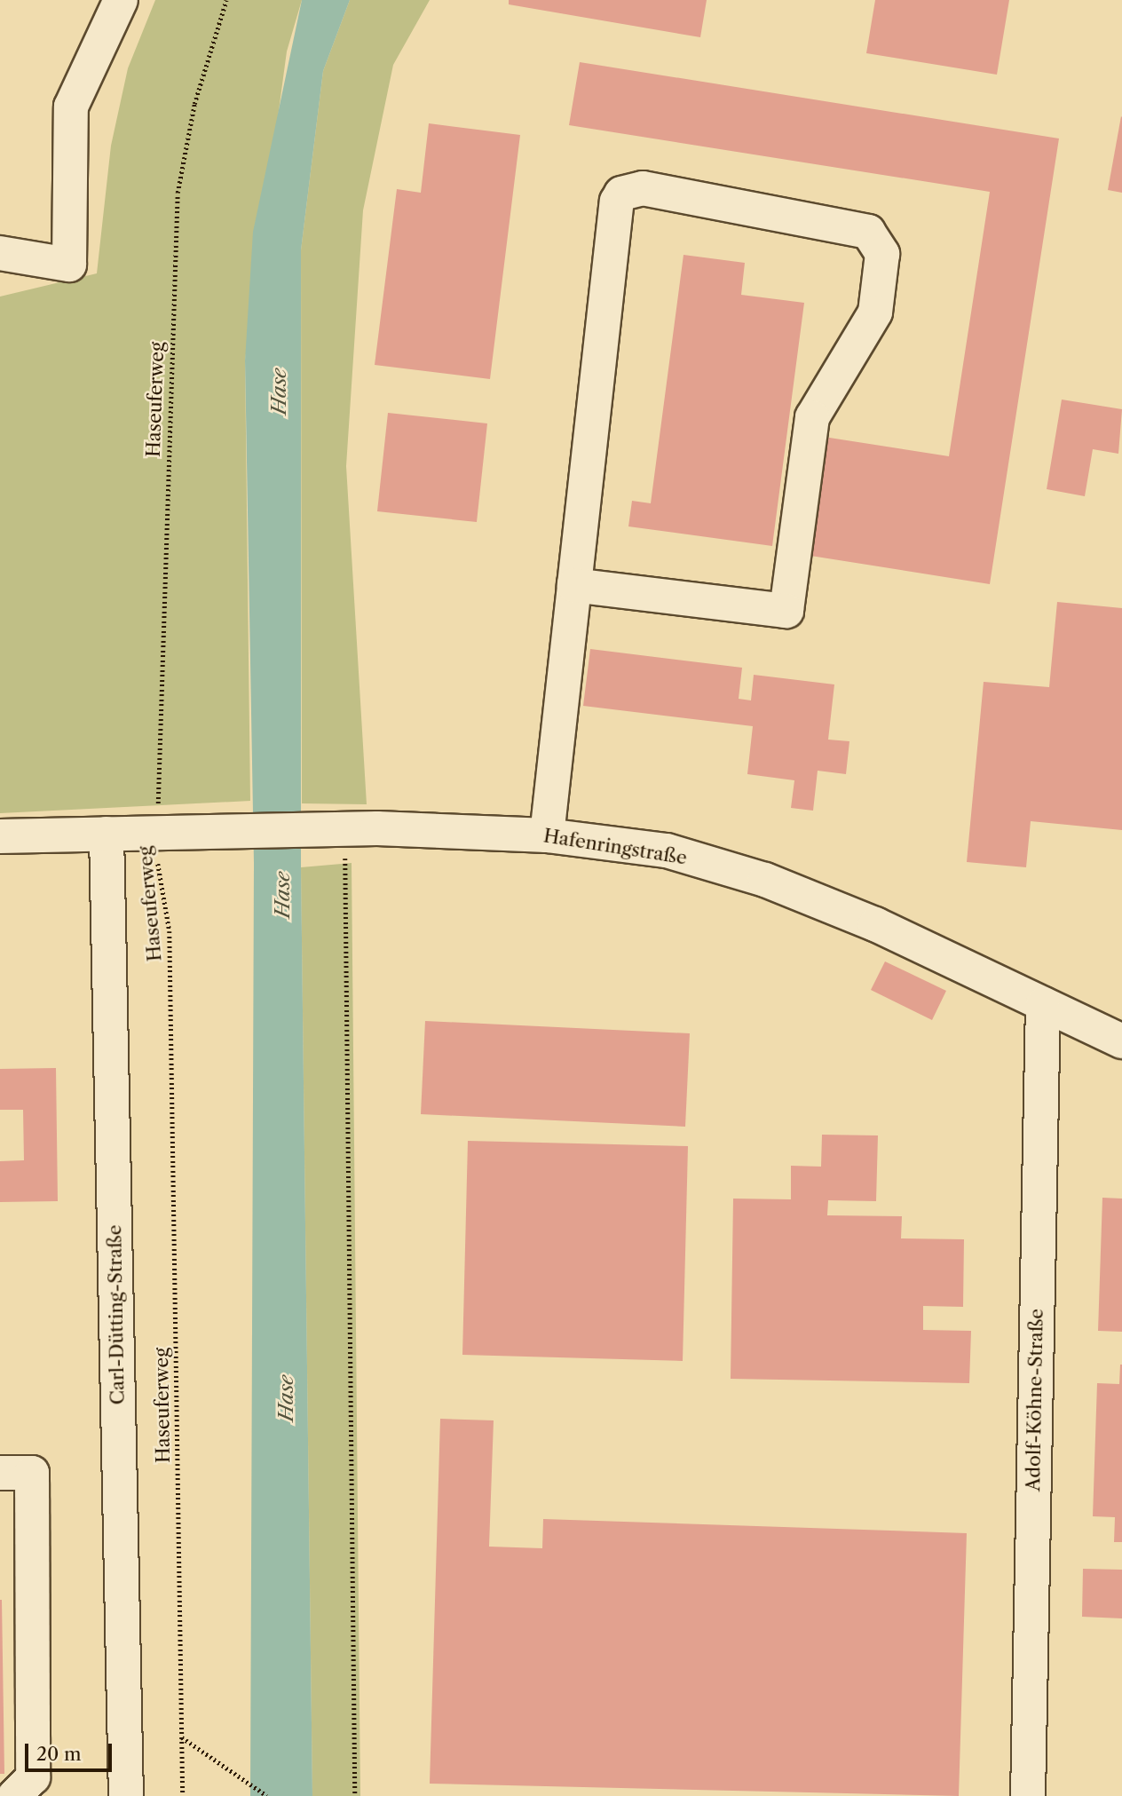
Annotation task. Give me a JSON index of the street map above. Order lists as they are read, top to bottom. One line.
{"streets":{"street":["Hafenringstraße","Carl-Dütting-Straße","Adolf-Köhne-Straße"],"path":["Haseuferweg"]},"crossings":[["Haseuferweg","Hafenringstraße"],["Hafenringstraße","Carl-Dütting-Straße"],["Hafenringstraße","Adolf-Köhne-Straße"]],"water":["Hase"],"scale_bar":"20 m"}
